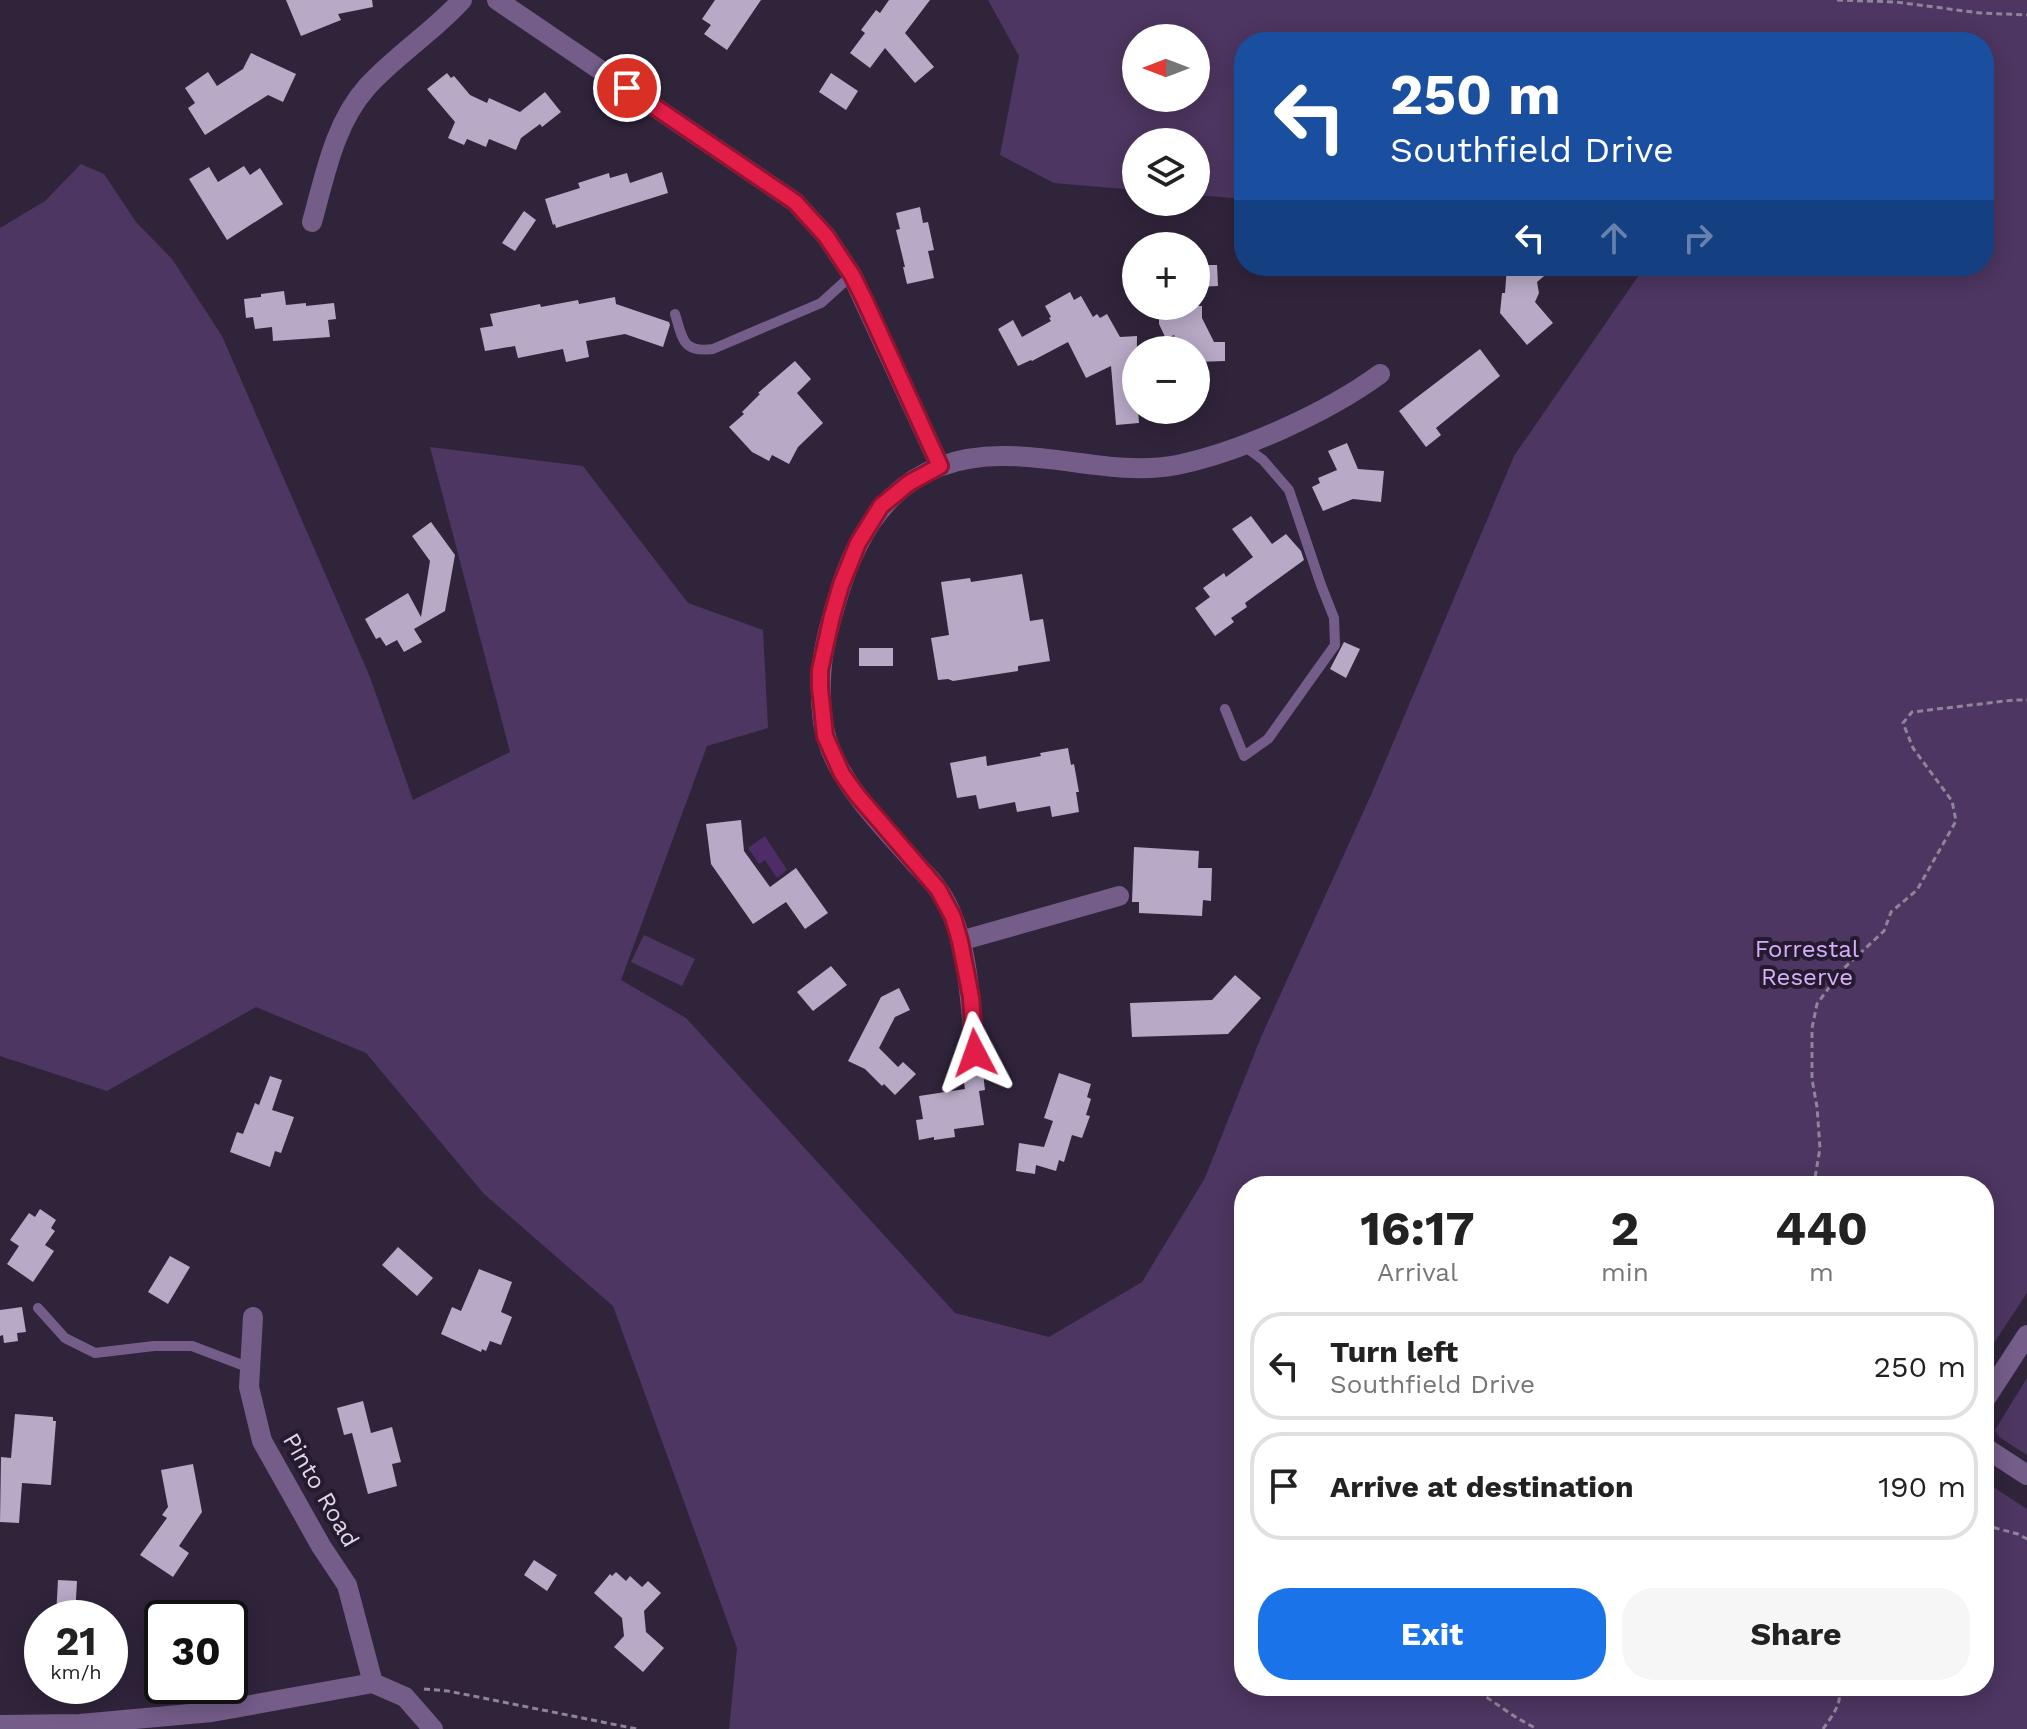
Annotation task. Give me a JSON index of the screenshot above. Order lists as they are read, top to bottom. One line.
{"streets":{"street":["Pinto Road"]},"parks":["Forrestal Reserve"],"north":"left","page":{"map_buttons":["+","−"],"turn":["250 m","Southfield Drive"],"eta":["16:17","Arrival","2","min","440","m"],"list":[{"name":"Turn left","note":"Southfield Drive","value":"250 m"},{"name":"Arrive at destination","value":"190 m"}],"buttons":["Exit","Share"],"speed":"21 km/h","limit":"30"}}
